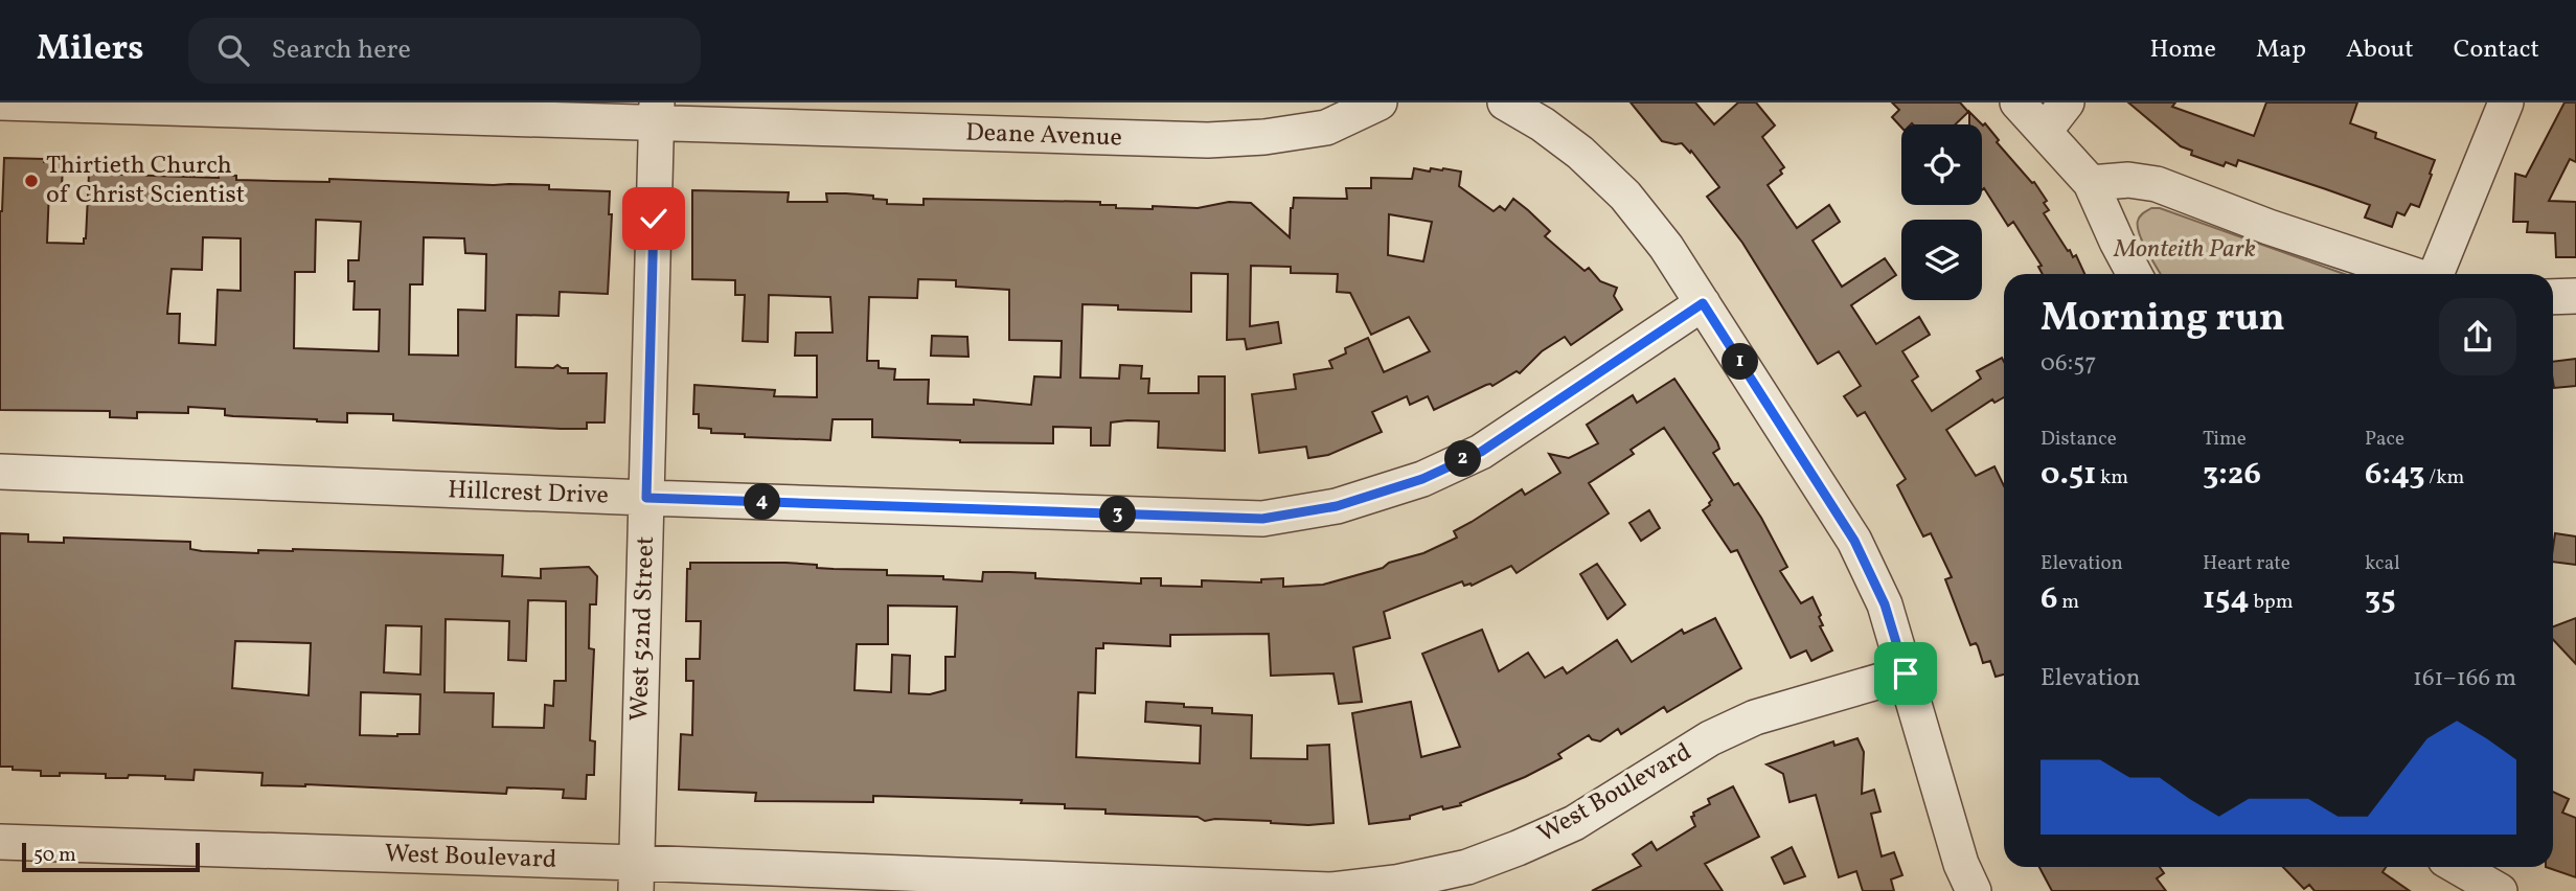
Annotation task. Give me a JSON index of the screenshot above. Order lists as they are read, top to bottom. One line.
{"streets":{"street":["Deane Avenue","Hillcrest Drive","West 52nd Street","West Boulevard"]},"crossings":[["Deane Avenue","West 52nd Street"],["Hillcrest Drive","West 52nd Street"],["West 52nd Street","West Boulevard"]],"parks":["Monteith Park"],"places":["Thirtieth Church of Christ Scientist"],"scale_bar":"50 m","page":{"header":"Milers","search":"Search here","nav":["Home","Map","About","Contact"],"heading":["Morning run","06:57"],"pins":["1","2","4","3"],"stats":[["Distance","0.51 km"],["Time","3:26"],["Pace","6:43 /km"],["Elevation","6 m"],["Heart rate","154 bpm"],["kcal","35"]],"chart":["Elevation","161–166 m"],"scale":"50 m"}}
